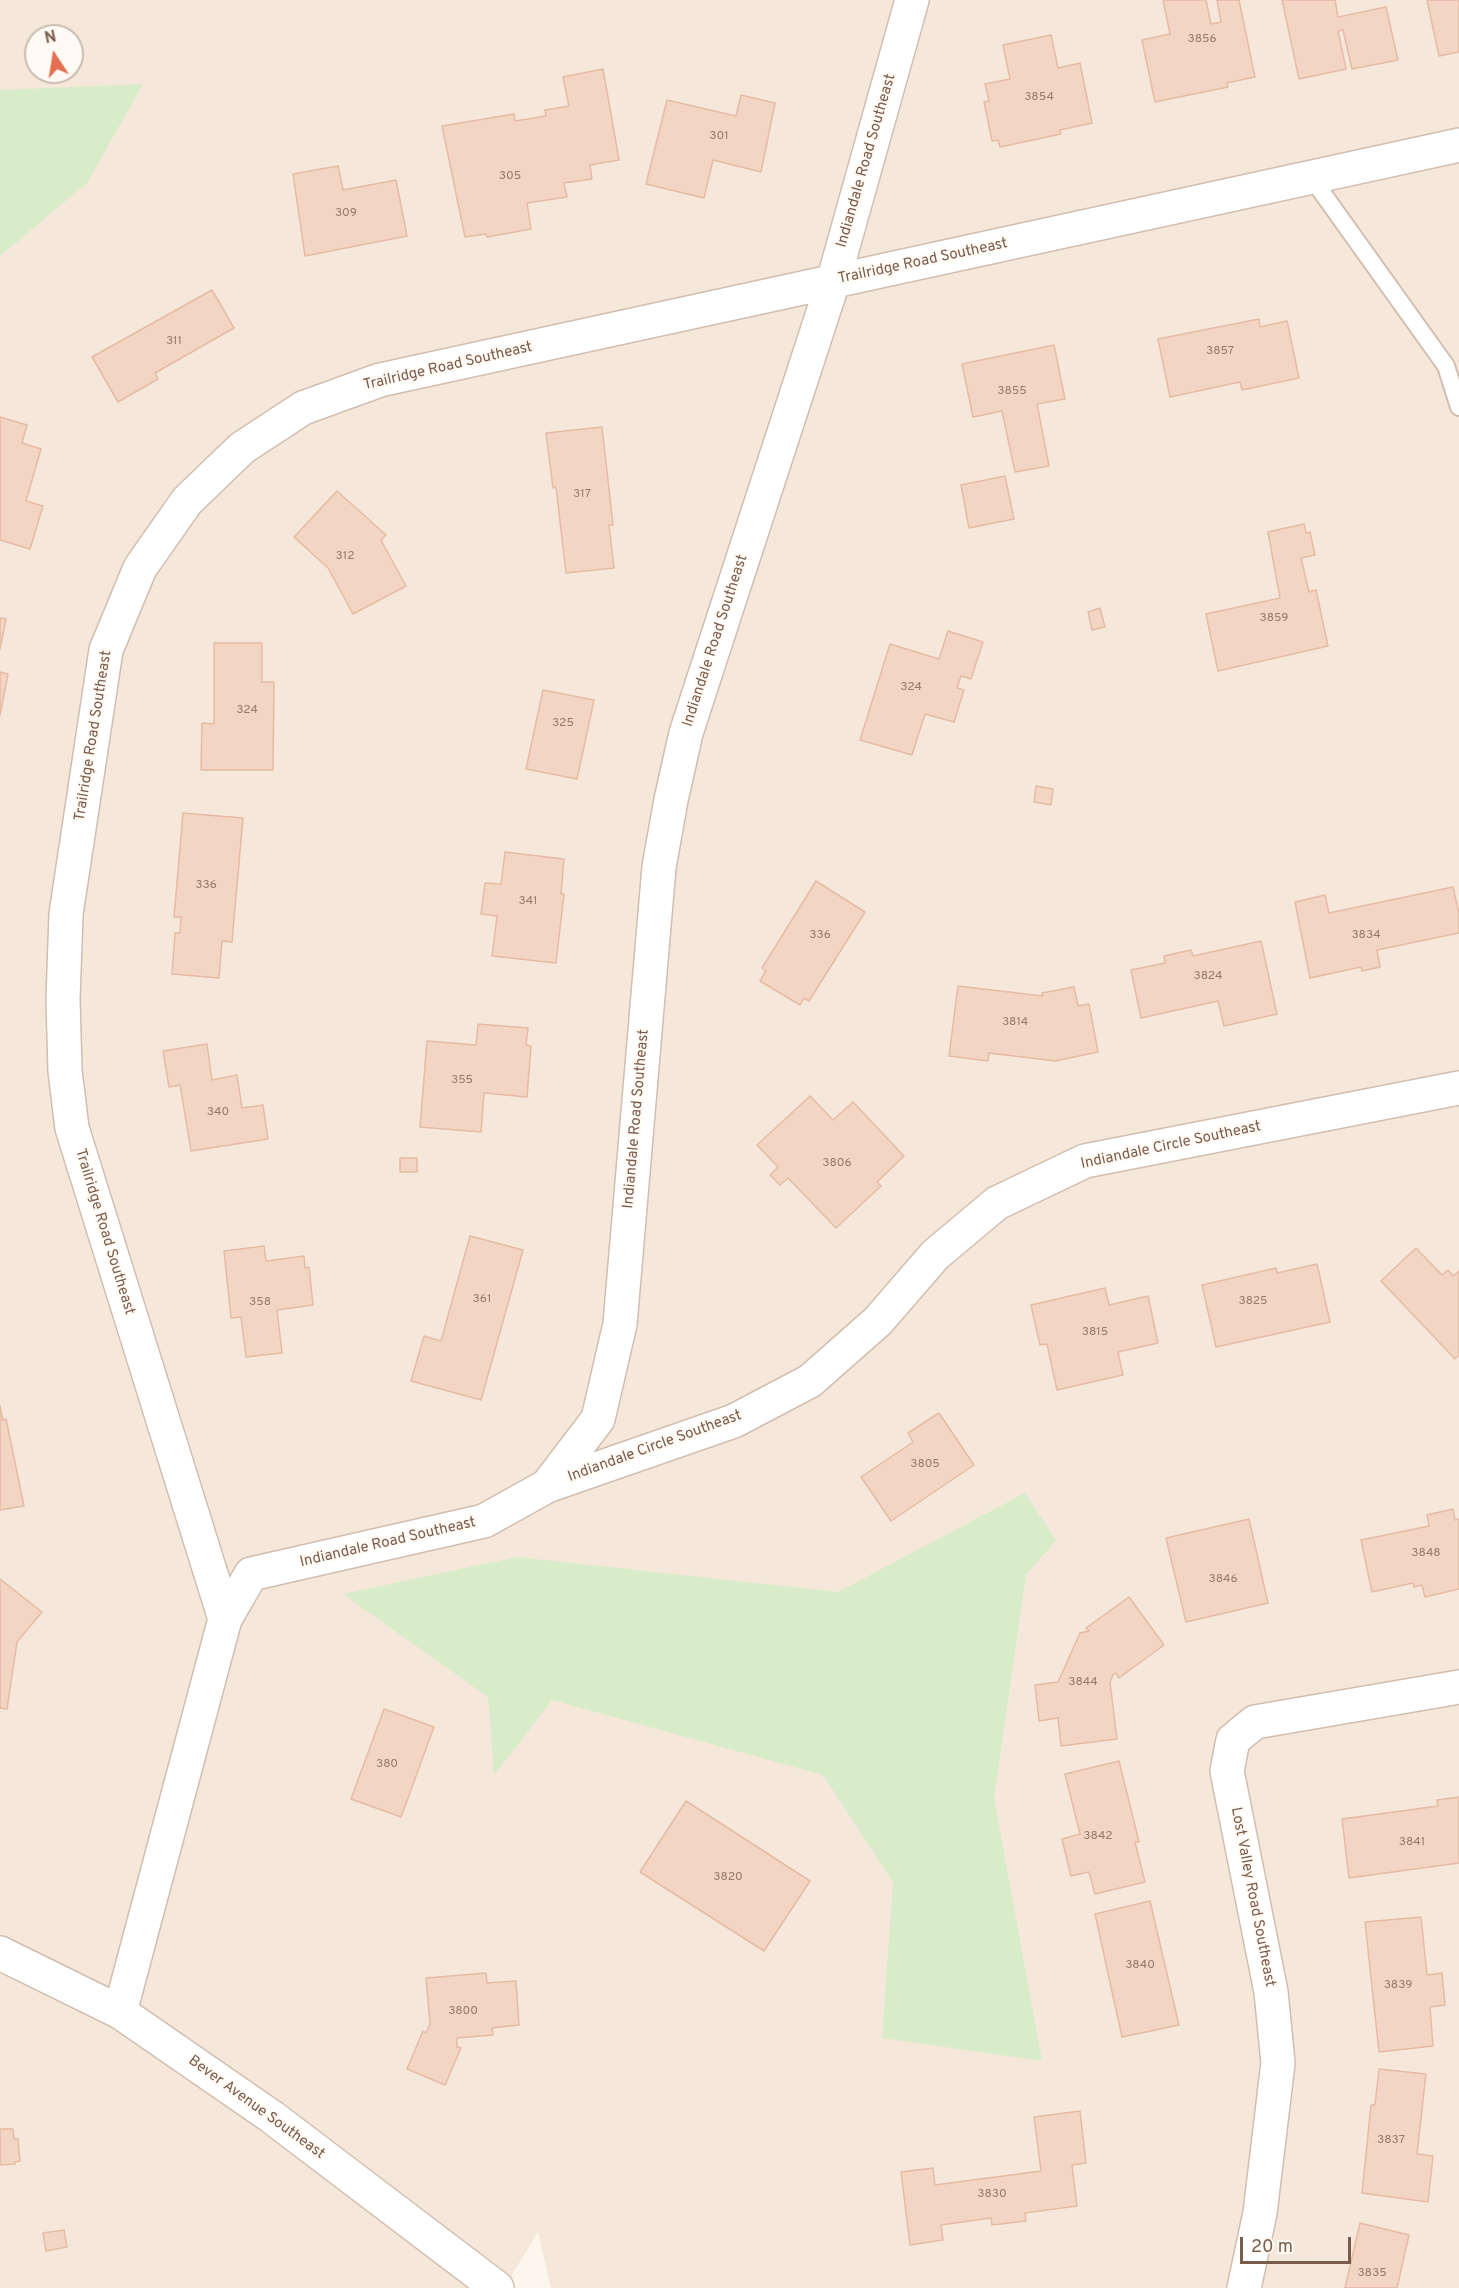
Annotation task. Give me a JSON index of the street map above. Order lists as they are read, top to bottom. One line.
{"streets":{"street":["Indiandale Road Southeast","Trailridge Road Southeast","Indiandale Circle Southeast","Lost Valley Road Southeast","Bever Avenue Southeast"]},"crossings":[["Indiandale Road Southeast","Trailridge Road Southeast"],["Indiandale Road Southeast","Indiandale Circle Southeast"],["Indiandale Road Southeast","Bever Avenue Southeast"]],"house_numbers":["3856","3854","301","305","309","311","3857","3855","317","312","3859","324","324","325","336","341","336","3834","3824","3814","355","340","3806","361","3825","358","3815","3805","3848","3846","3844","380","3842","3841","3820","3840","3839","3800","3837","3830","3835"],"scale_bar":"20 m","north":"top"}
